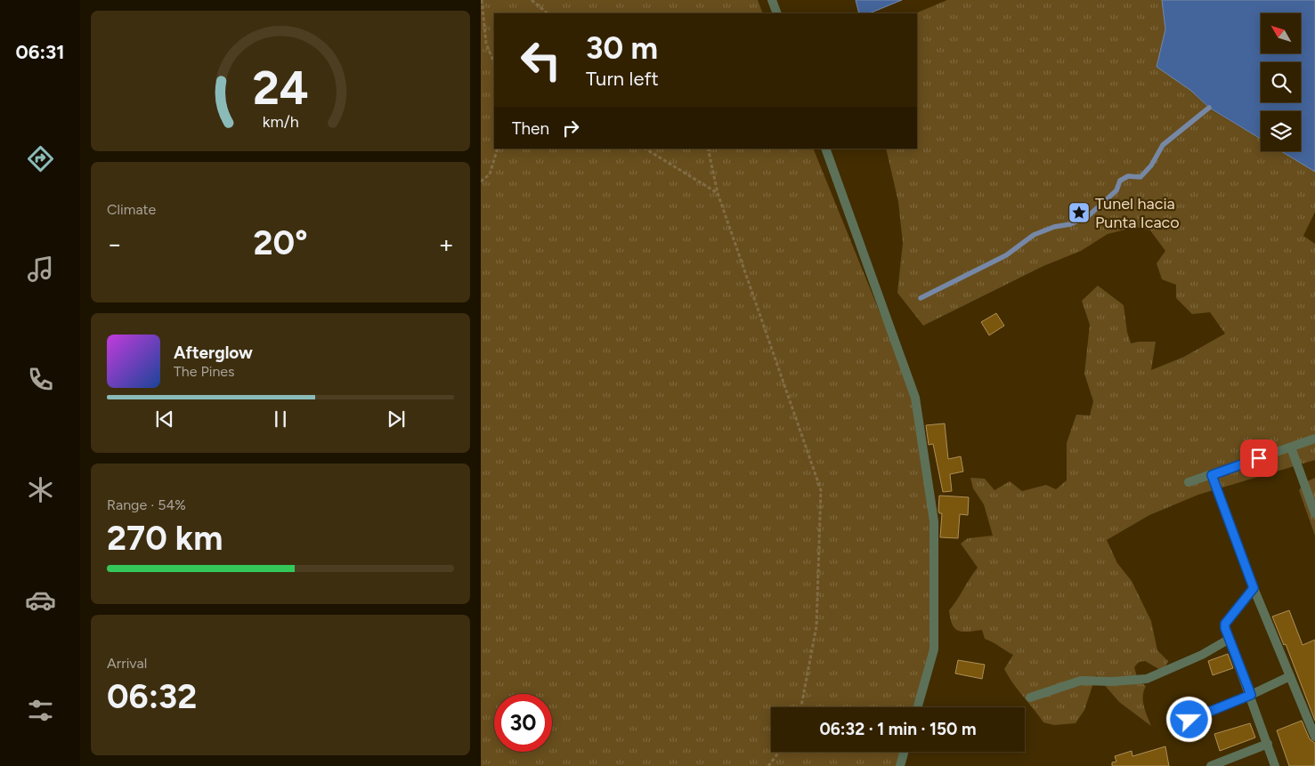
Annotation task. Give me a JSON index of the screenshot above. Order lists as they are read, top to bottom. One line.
{"places":{"place":["Tunel hacia Punta Icaco"]},"north":"top left","page":{"tabs":"06:31","turn":["30 m","Turn left"],"then":"Then","tile":["Climate",["Range · 54%","270 km"],["Arrival","06:32"]],"heat":["−","20°","+"],"song":["Afterglow","The Pines"],"limit":"30","trip":"06:32 · 1 min · 150 m","gauge":["24","km/h"]}}
